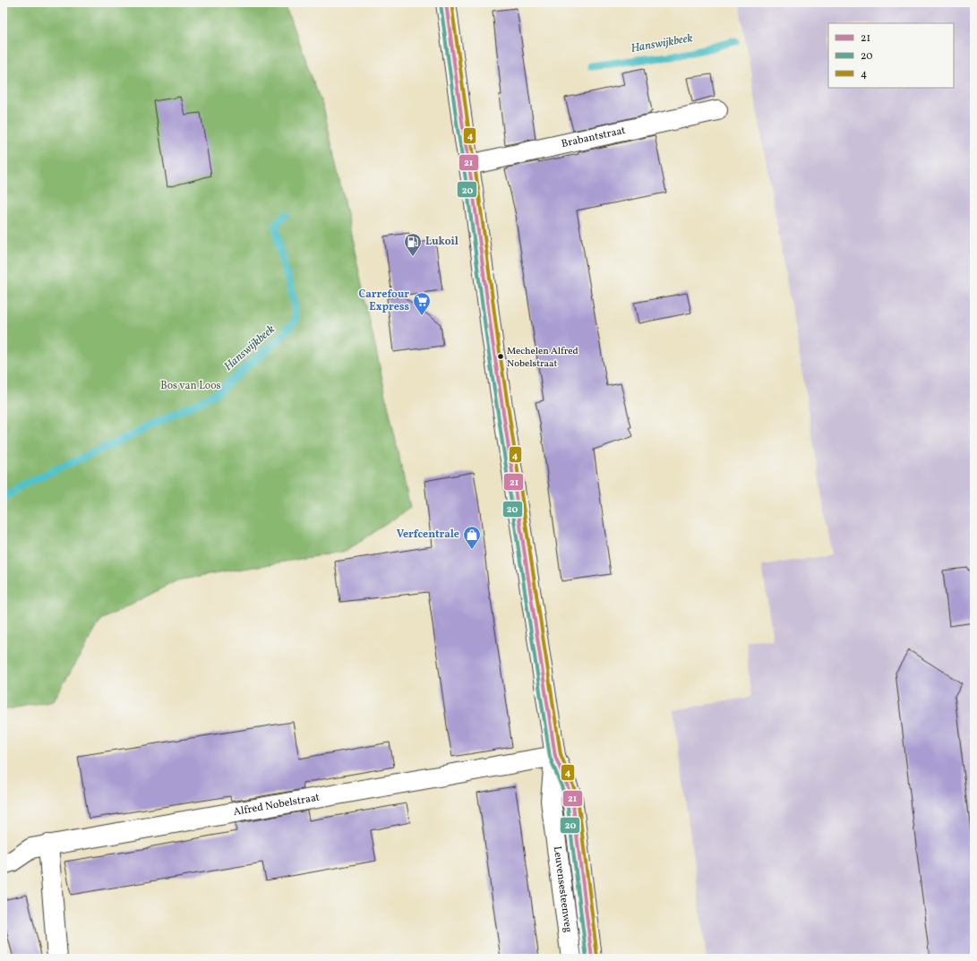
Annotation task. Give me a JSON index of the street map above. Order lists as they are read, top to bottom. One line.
{"streets":{"main road":["Brabantstraat","Alfred Nobelstraat","Leuvensesteenweg"]},"crossings":[["Brabantstraat","Leuvensesteenweg"],["Alfred Nobelstraat","Leuvensesteenweg"]],"water":["Hanswijkbeek"],"parks":["Bos van Loos"],"places":{"fuel station":["Lukoil"],"supermarket":["Carrefour Express"],"other":["Mechelen Alfred Nobelstraat"],"shop":["Verfcentrale"]},"lines":["transit line 21","transit line 4","transit line 20"],"legend":["21","20","4"]}
